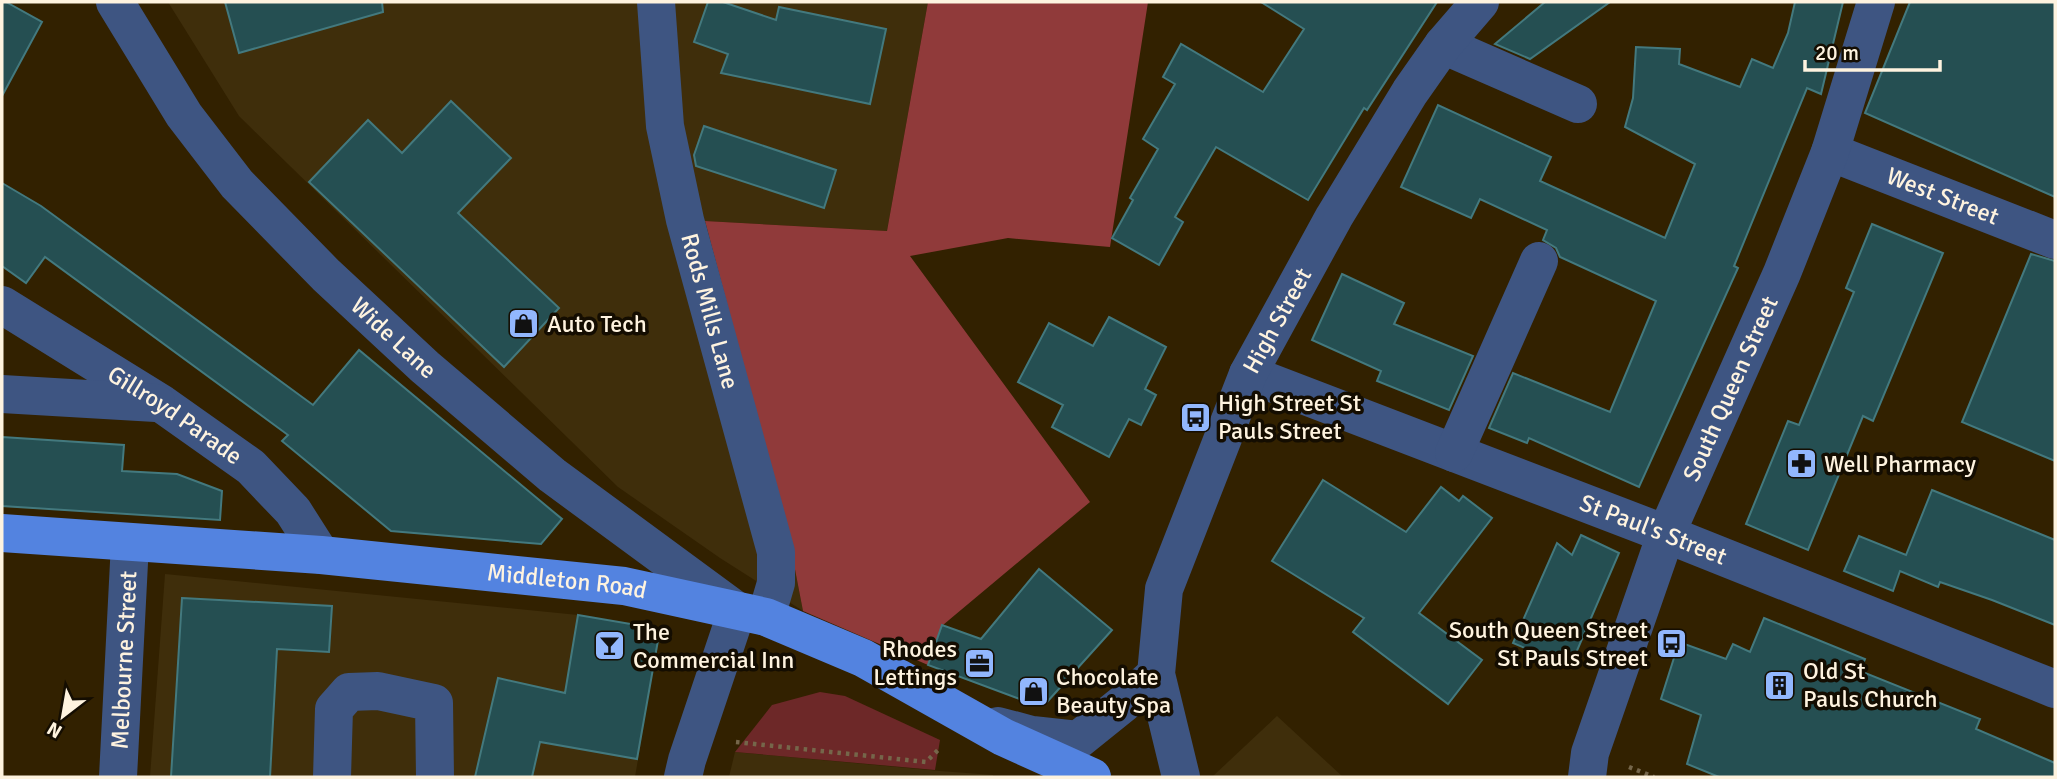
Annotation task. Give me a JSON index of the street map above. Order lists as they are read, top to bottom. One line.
{"streets":{"main road":["Middleton Road"],"street":["West Street","Rods Mills Lane","High Street","Wide Lane","South Queen Street","Gillroyd Parade","St Paul's Street","Melbourne Street"]},"crossings":[["West Street","South Queen Street"],["Rods Mills Lane","Wide Lane"],["Rods Mills Lane","Middleton Road"],["High Street","St Paul's Street"],["Wide Lane","Middleton Road"],["South Queen Street","St Paul's Street"],["Gillroyd Parade","Middleton Road"],["Middleton Road","Melbourne Street"]],"places":{"shop":["Auto Tech","Chocolate Beauty Spa"],"bus stop":["High Street St Pauls Street","South Queen Street St Pauls Street"],"pharmacy":["Well Pharmacy"],"bar":["The Commercial Inn"],"office":["Rhodes Lettings"],"building":["Old St Pauls Church"]},"scale_bar":"20 m","north":"bottom left"}
